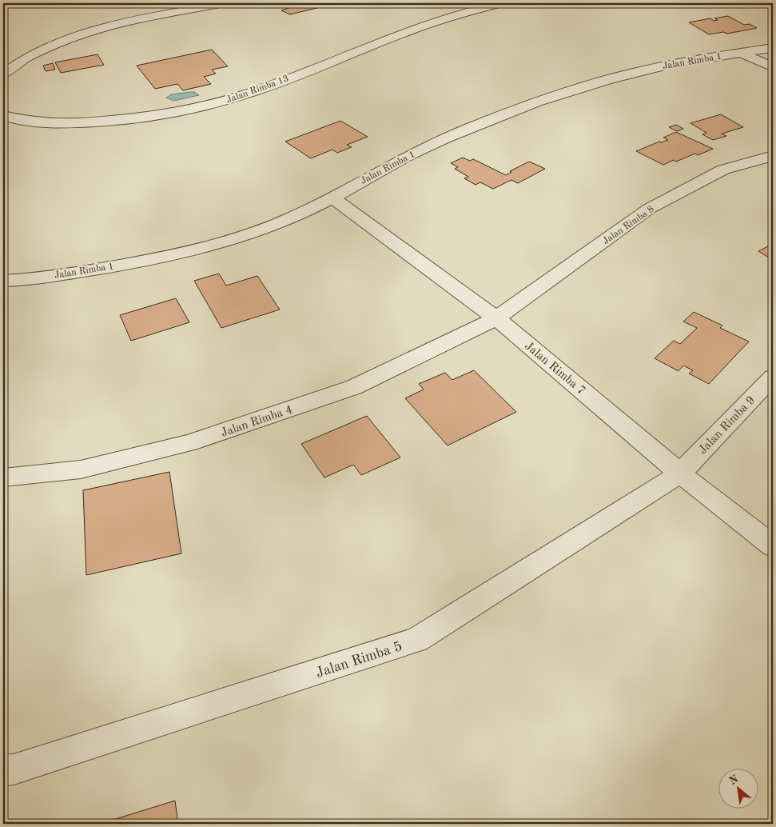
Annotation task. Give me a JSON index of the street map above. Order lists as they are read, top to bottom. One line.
{"streets":{"street":["Jalan Rimba 1","Jalan Rimba 13","Jalan Rimba 8","Jalan Rimba 7","Jalan Rimba 4","Jalan Rimba 9","Jalan Rimba 5"]},"crossings":[["Jalan Rimba 1","Jalan Rimba 7"],["Jalan Rimba 8","Jalan Rimba 7"],["Jalan Rimba 8","Jalan Rimba 4"],["Jalan Rimba 7","Jalan Rimba 4"],["Jalan Rimba 7","Jalan Rimba 9"],["Jalan Rimba 7","Jalan Rimba 5"],["Jalan Rimba 9","Jalan Rimba 5"]],"north":"top left"}
